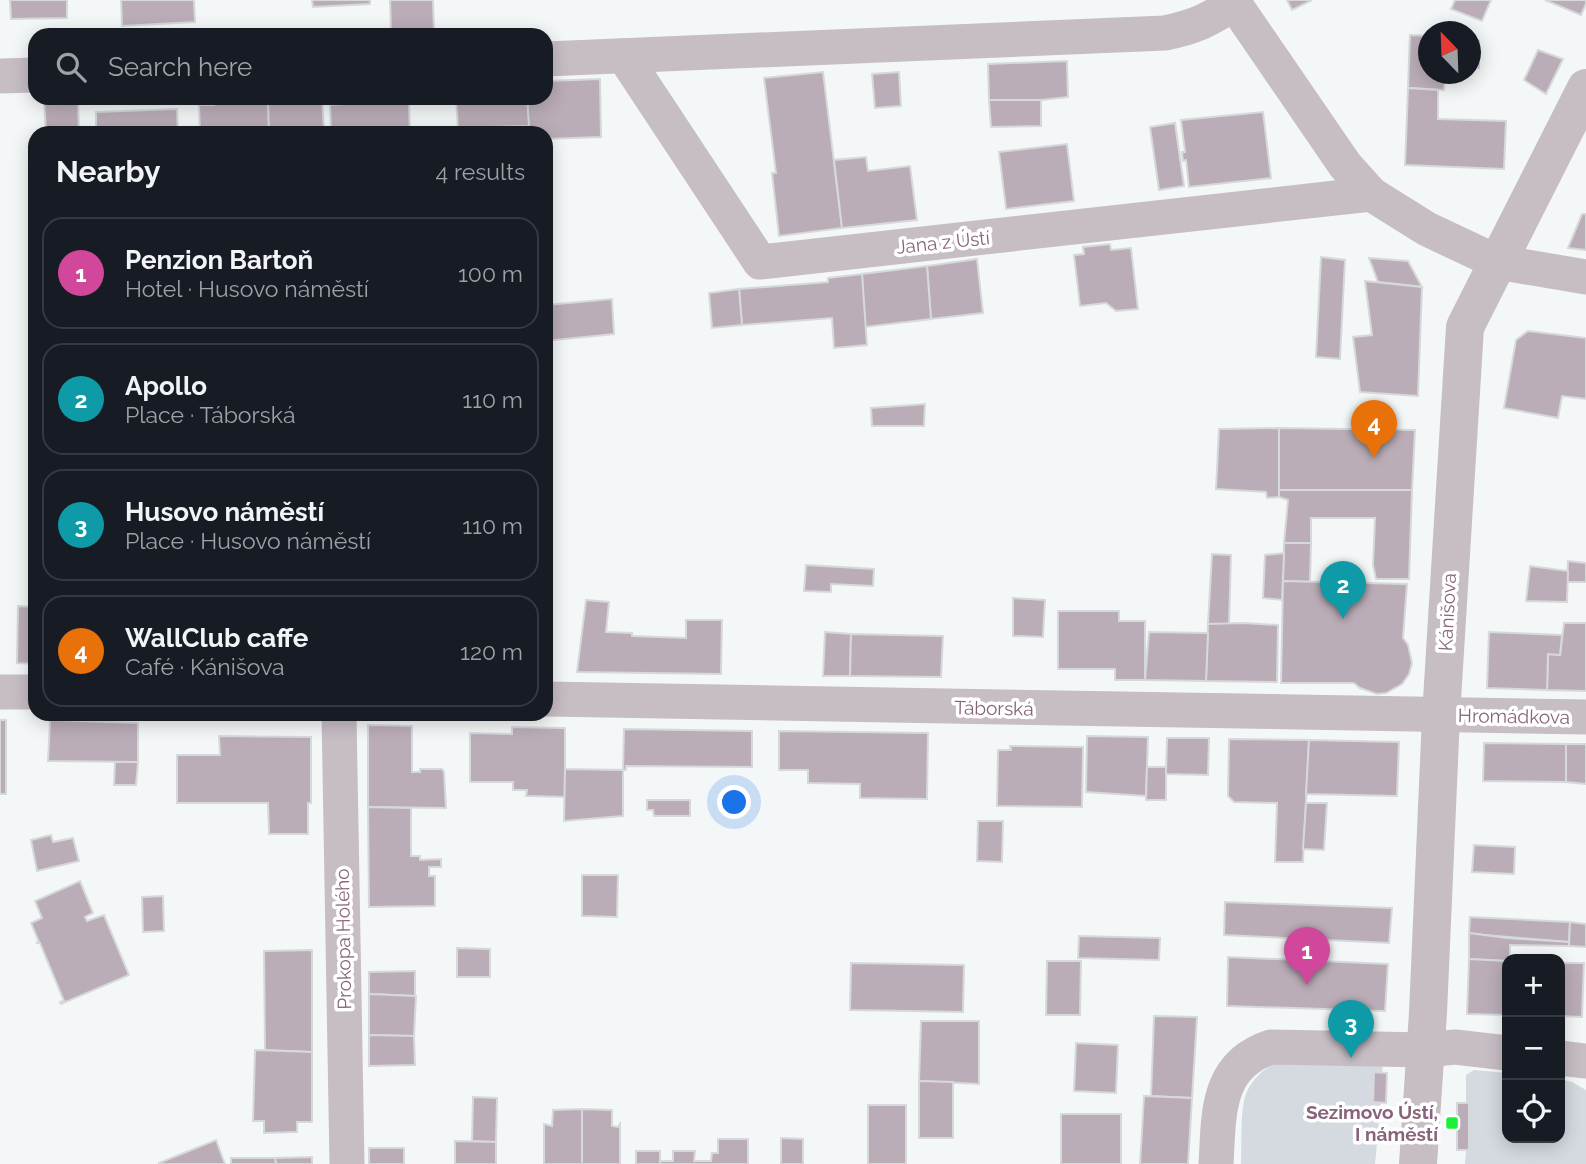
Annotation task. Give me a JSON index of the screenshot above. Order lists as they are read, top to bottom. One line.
{"streets":{"street":["Jana z Ústí","Kánišova","Táborská","Hromádkova","Prokopa Holého"]},"crossings":[["Kánišova","Táborská"],["Kánišova","Hromádkova"],["Táborská","Hromádkova"]],"places":{"transit":["Sezimovo Ústí, I náměstí"]},"north":"top left","page":{"search":"Search here","heading":["Nearby","4 results"],"list":[{"mark":"1","name":"Penzion Bartoň","note":"Hotel · Husovo náměstí","value":"100 m"},{"mark":"2","name":"Apollo","note":"Place · Táborská","value":"110 m"},{"mark":"3","name":"Husovo náměstí","note":"Place · Husovo náměstí","value":"110 m"},{"mark":"4","name":"WallClub caffe","note":"Café · Kánišova","value":"120 m"}],"pins":["4","2","1","3"],"map_buttons":["+","−"]}}
